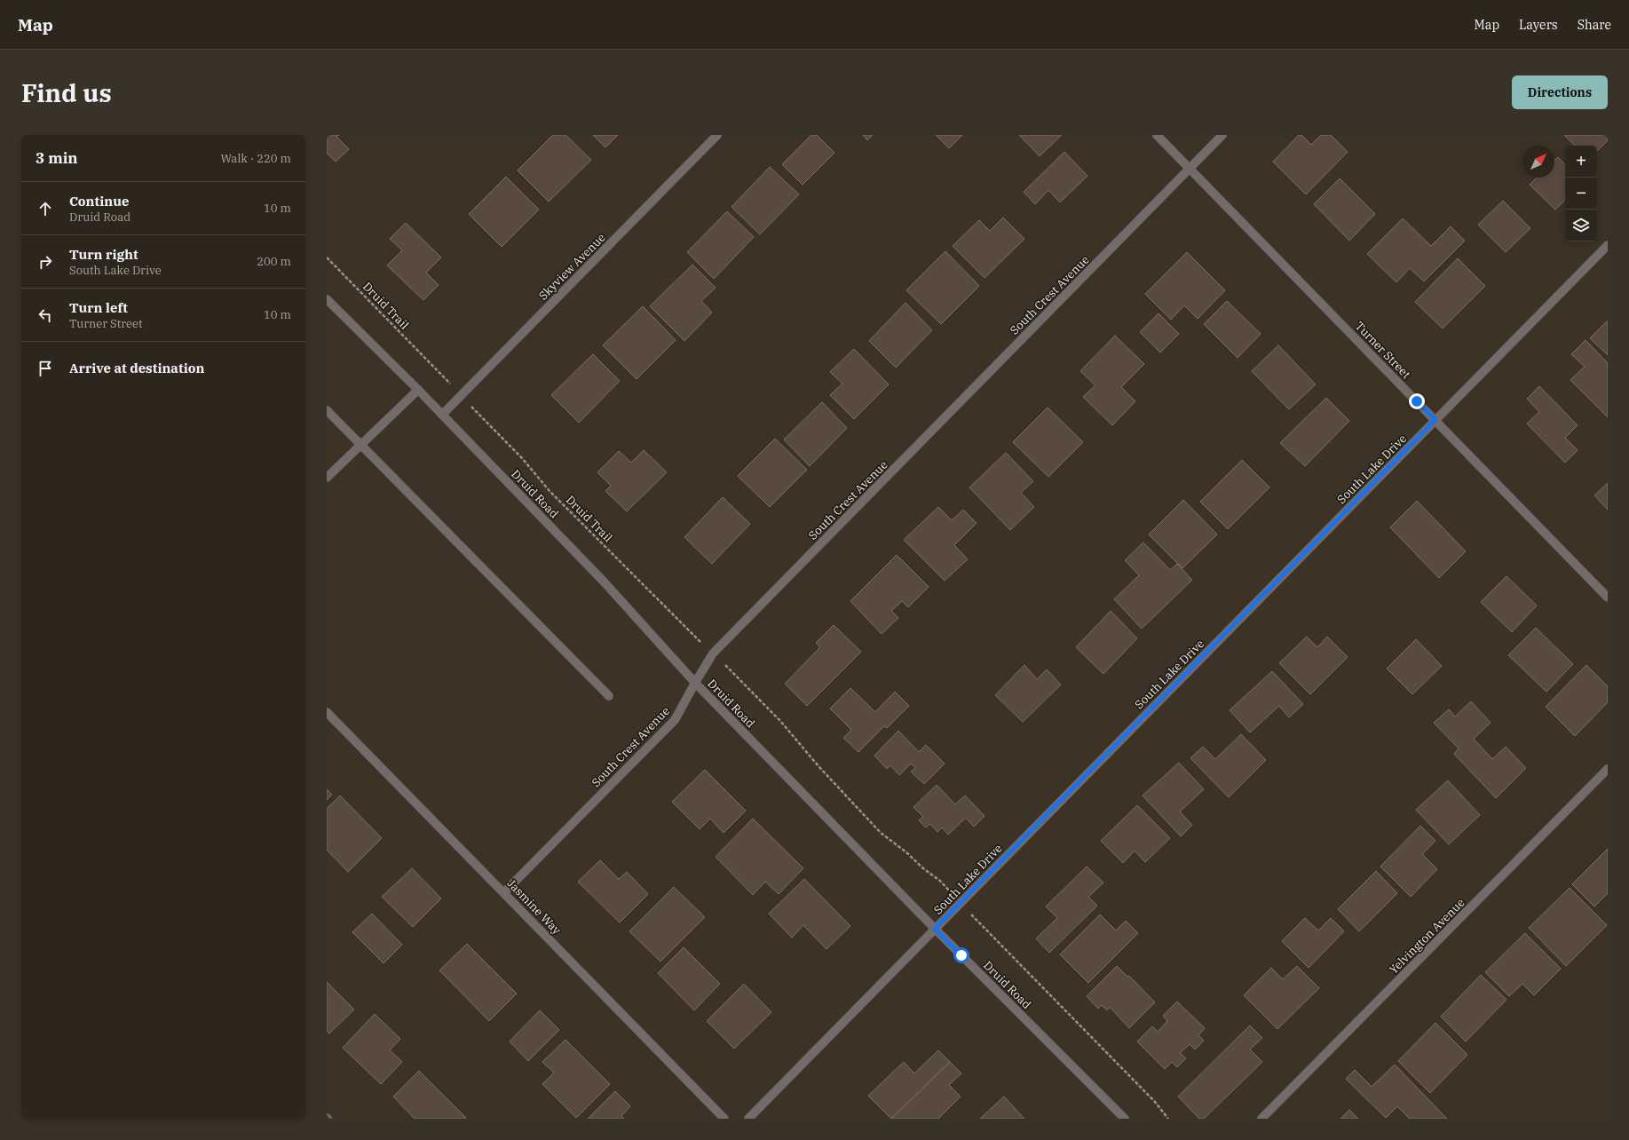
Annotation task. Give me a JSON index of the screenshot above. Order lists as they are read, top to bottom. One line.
{"streets":{"street":["Skyview Avenue","South Crest Avenue","Turner Street","South Lake Drive","Druid Road","Jasmine Way","Yelvington Avenue"],"path":["Druid Trail"]},"crossings":[["Skyview Avenue","Druid Road"],["South Crest Avenue","Turner Street"],["South Crest Avenue","Druid Road"],["South Crest Avenue","Jasmine Way"],["Turner Street","South Lake Drive"],["South Lake Drive","Druid Road"]],"north":"top right","page":{"header":"Map","nav":["Map","Layers","Share"],"buttons":"Directions","title":"Find us","heading":["3 min","Walk · 220 m"],"map_buttons":["+","−"],"list":[["Continue","Druid Road","10 m"],["Turn right","South Lake Drive","200 m"],["Turn left","Turner Street","10 m"],"Arrive at destination"]}}
